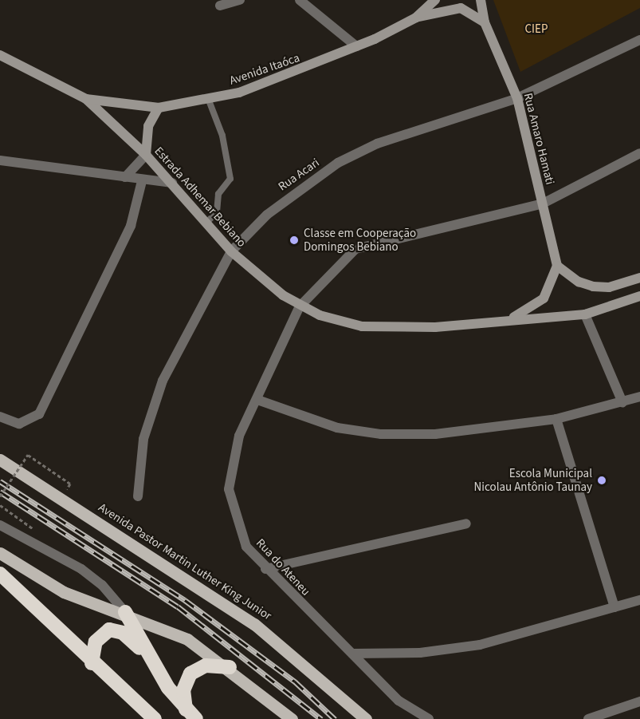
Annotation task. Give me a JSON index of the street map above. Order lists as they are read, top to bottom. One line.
{"streets":{"main road":["Avenida Itaóca","Rua Amaro Hamati","Estrada Adhemar Bebiano","Avenida Pastor Martin Luther King Junior"],"street":["Rua Acari","Rua do Ateneu"]},"crossings":[["Avenida Itaóca","Estrada Adhemar Bebiano"],["Rua Amaro Hamati","Rua Acari"],["Rua Amaro Hamati","Estrada Adhemar Bebiano"],["Rua Amaro Hamati","Rua do Ateneu"],["Rua Acari","Estrada Adhemar Bebiano"],["Estrada Adhemar Bebiano","Rua do Ateneu"]],"parks":["CIEP"],"places":["Classe em Cooperação Domingos Bebiano","Escola Municipal Nicolau Antônio Taunay"]}
